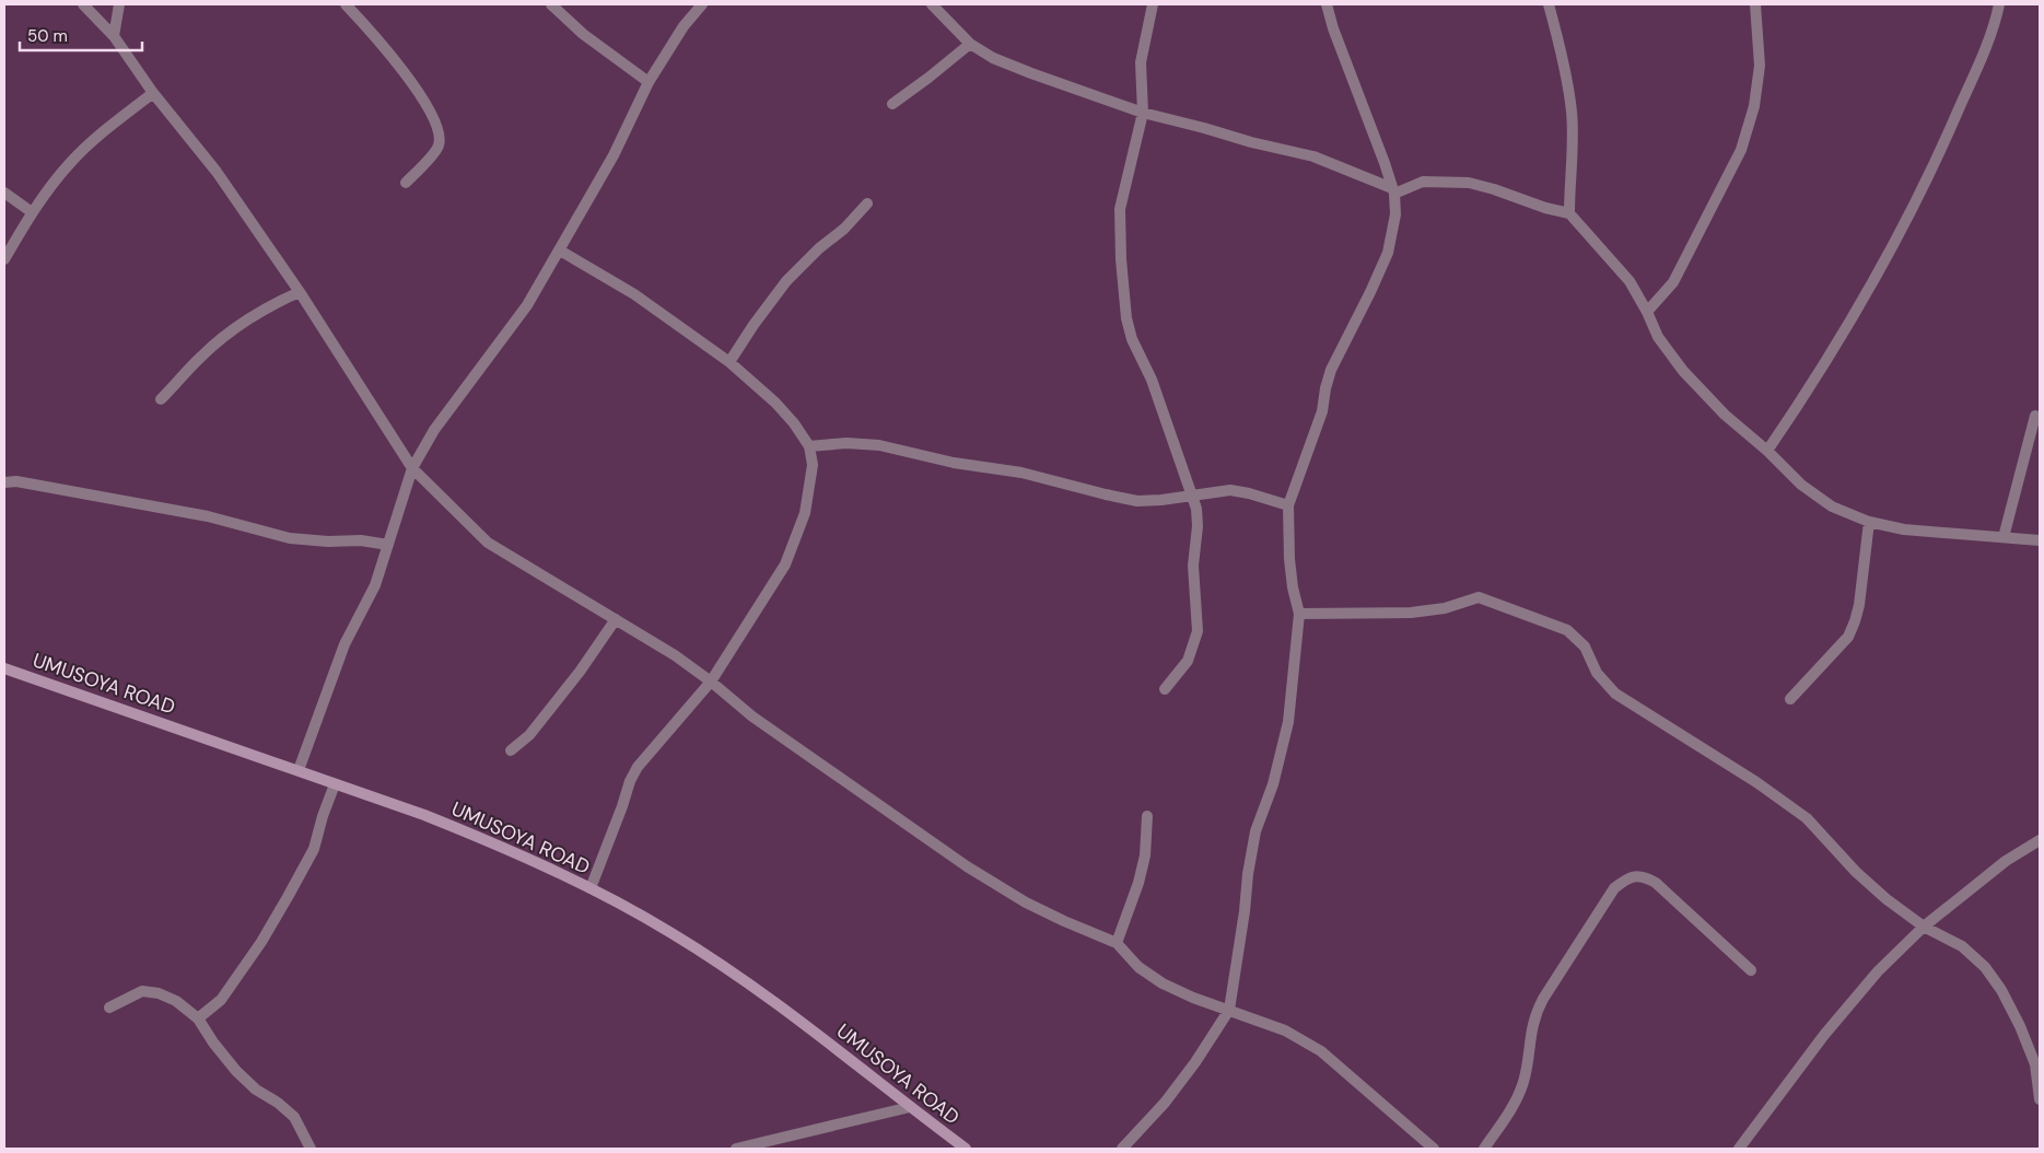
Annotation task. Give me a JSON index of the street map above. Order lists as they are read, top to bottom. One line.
{"streets":{"main road":["UMUSOYA ROAD"]},"scale_bar":"50 m"}
